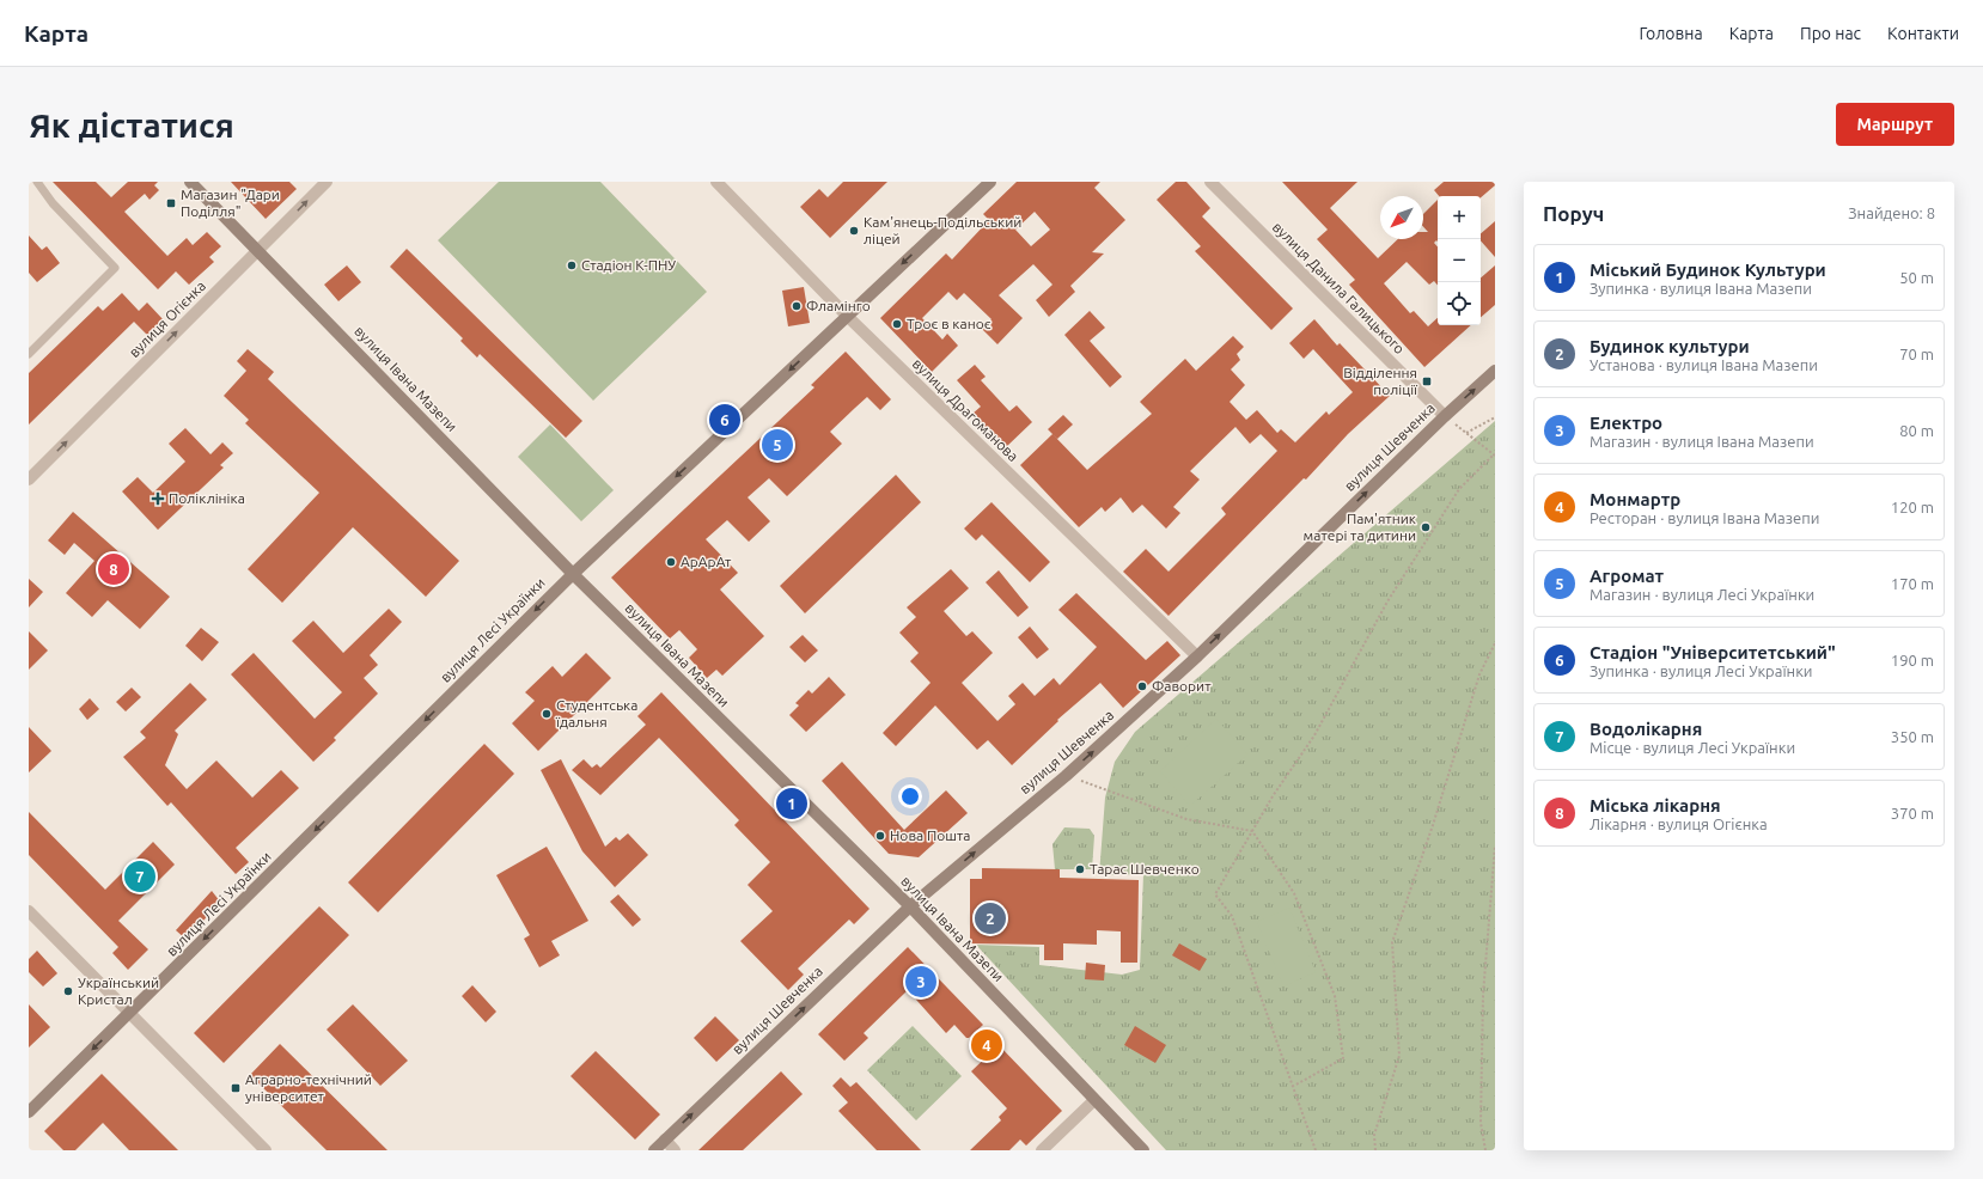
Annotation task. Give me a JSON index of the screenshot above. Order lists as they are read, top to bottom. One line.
{"streets":{"street":["вулиця Данила Галицького","вулиця Огієнка","вулиця Івана Мазепи","вулиця Драгоманова","вулиця Шевченка","вулиця Лесі Українки"]},"crossings":[["вулиця Данила Галицького","вулиця Шевченка"],["вулиця Огієнка","вулиця Івана Мазепи"],["вулиця Івана Мазепи","вулиця Шевченка"],["вулиця Івана Мазепи","вулиця Лесі Українки"],["вулиця Драгоманова","вулиця Шевченка"],["вулиця Драгоманова","вулиця Лесі Українки"]],"one_way":["вулиця Огієнка","вулиця Шевченка","вулиця Лесі Українки"],"places":{"transit":["Магазин \"Дари Поділля\"","Відділення поліції","Аграрно-технічний університет"],"other":["Кам'янець-Подільський ліцей","Стадіон К-ПНУ","Фламінго","Троє в каноє","Пам'ятник матері та дитини","АрАрАт","Фаворит","Студентська їдальня","Нова Пошта","Тарас Шевченко","Український Кристал"],"health":["Поліклініка"]},"north":"bottom left","page":{"header":"Карта","nav":["Головна","Карта","Про нас","Контакти"],"buttons":"Маршрут","title":"Як дістатися","heading":["Поруч","Знайдено: 8"],"map_buttons":["+","−"],"list":[{"mark":"1","name":"Міський Будинок Культури","note":"Зупинка · вулиця Івана Мазепи","value":"50 m"},{"mark":"2","name":"Будинок культури","note":"Установа · вулиця Івана Мазепи","value":"70 m"},{"mark":"3","name":"Електро","note":"Магазин · вулиця Івана Мазепи","value":"80 m"},{"mark":"4","name":"Монмартр","note":"Ресторан · вулиця Івана Мазепи","value":"120 m"},{"mark":"5","name":"Агромат","note":"Магазин · вулиця Лесі Українки","value":"170 m"},{"mark":"6","name":"Стадіон \"Університетський\"","note":"Зупинка · вулиця Лесі Українки","value":"190 m"},{"mark":"7","name":"Водолікарня","note":"Місце · вулиця Лесі Українки","value":"350 m"},{"mark":"8","name":"Міська лікарня","note":"Лікарня · вулиця Огієнка","value":"370 m"}],"pins":["6","5","8","1","7","2","3","4"]}}
